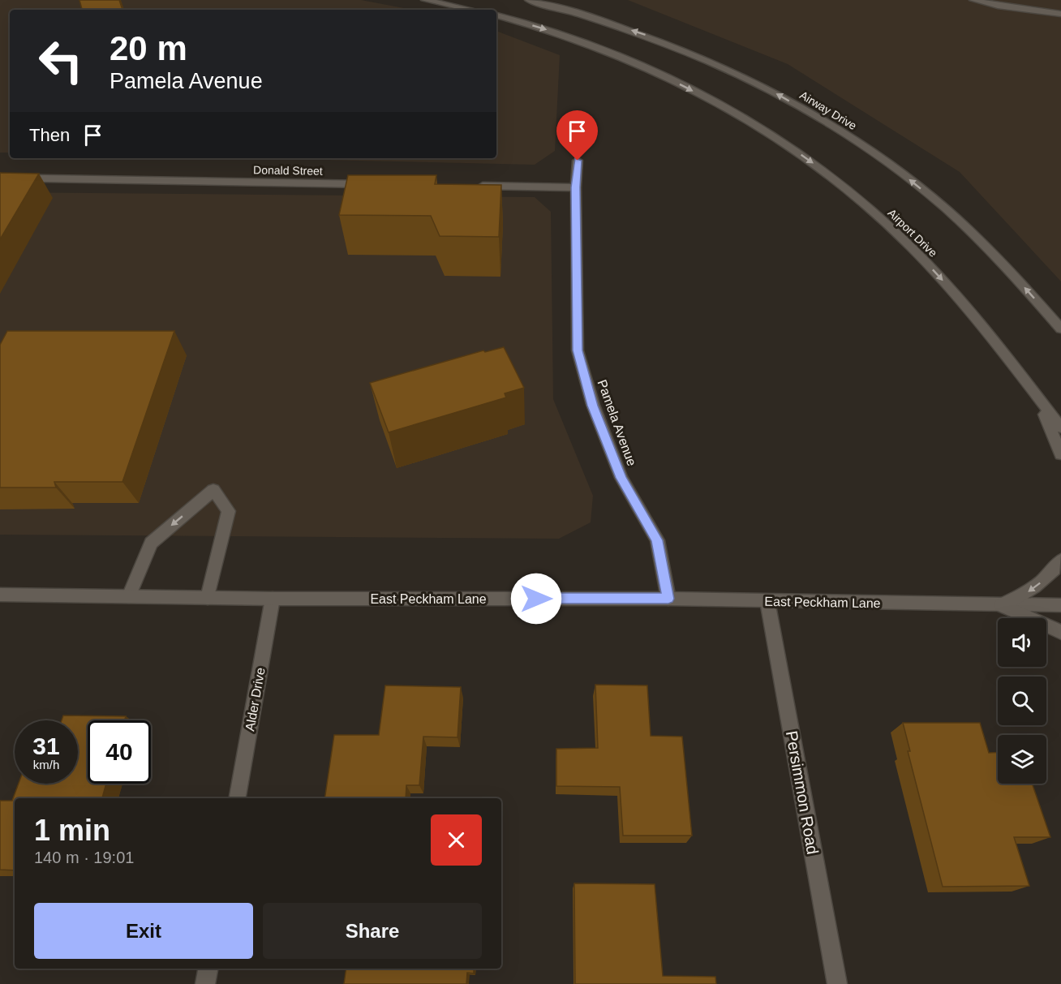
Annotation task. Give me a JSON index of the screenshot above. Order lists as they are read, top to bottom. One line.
{"streets":{"street":["Airway Drive","Donald Street","Airport Drive","Pamela Avenue","East Peckham Lane","Alder Drive","Persimmon Road"]},"crossings":[["Pamela Avenue","East Peckham Lane"],["East Peckham Lane","Alder Drive"],["East Peckham Lane","Persimmon Road"]],"one_way":["Airway Drive","Airport Drive"],"page":{"turn":["20 m","Pamela Avenue"],"then":"Then","speed":"31 km/h","limit":"40","heading":["1 min","140 m · 19:01"],"buttons":["Exit","Share"]}}
